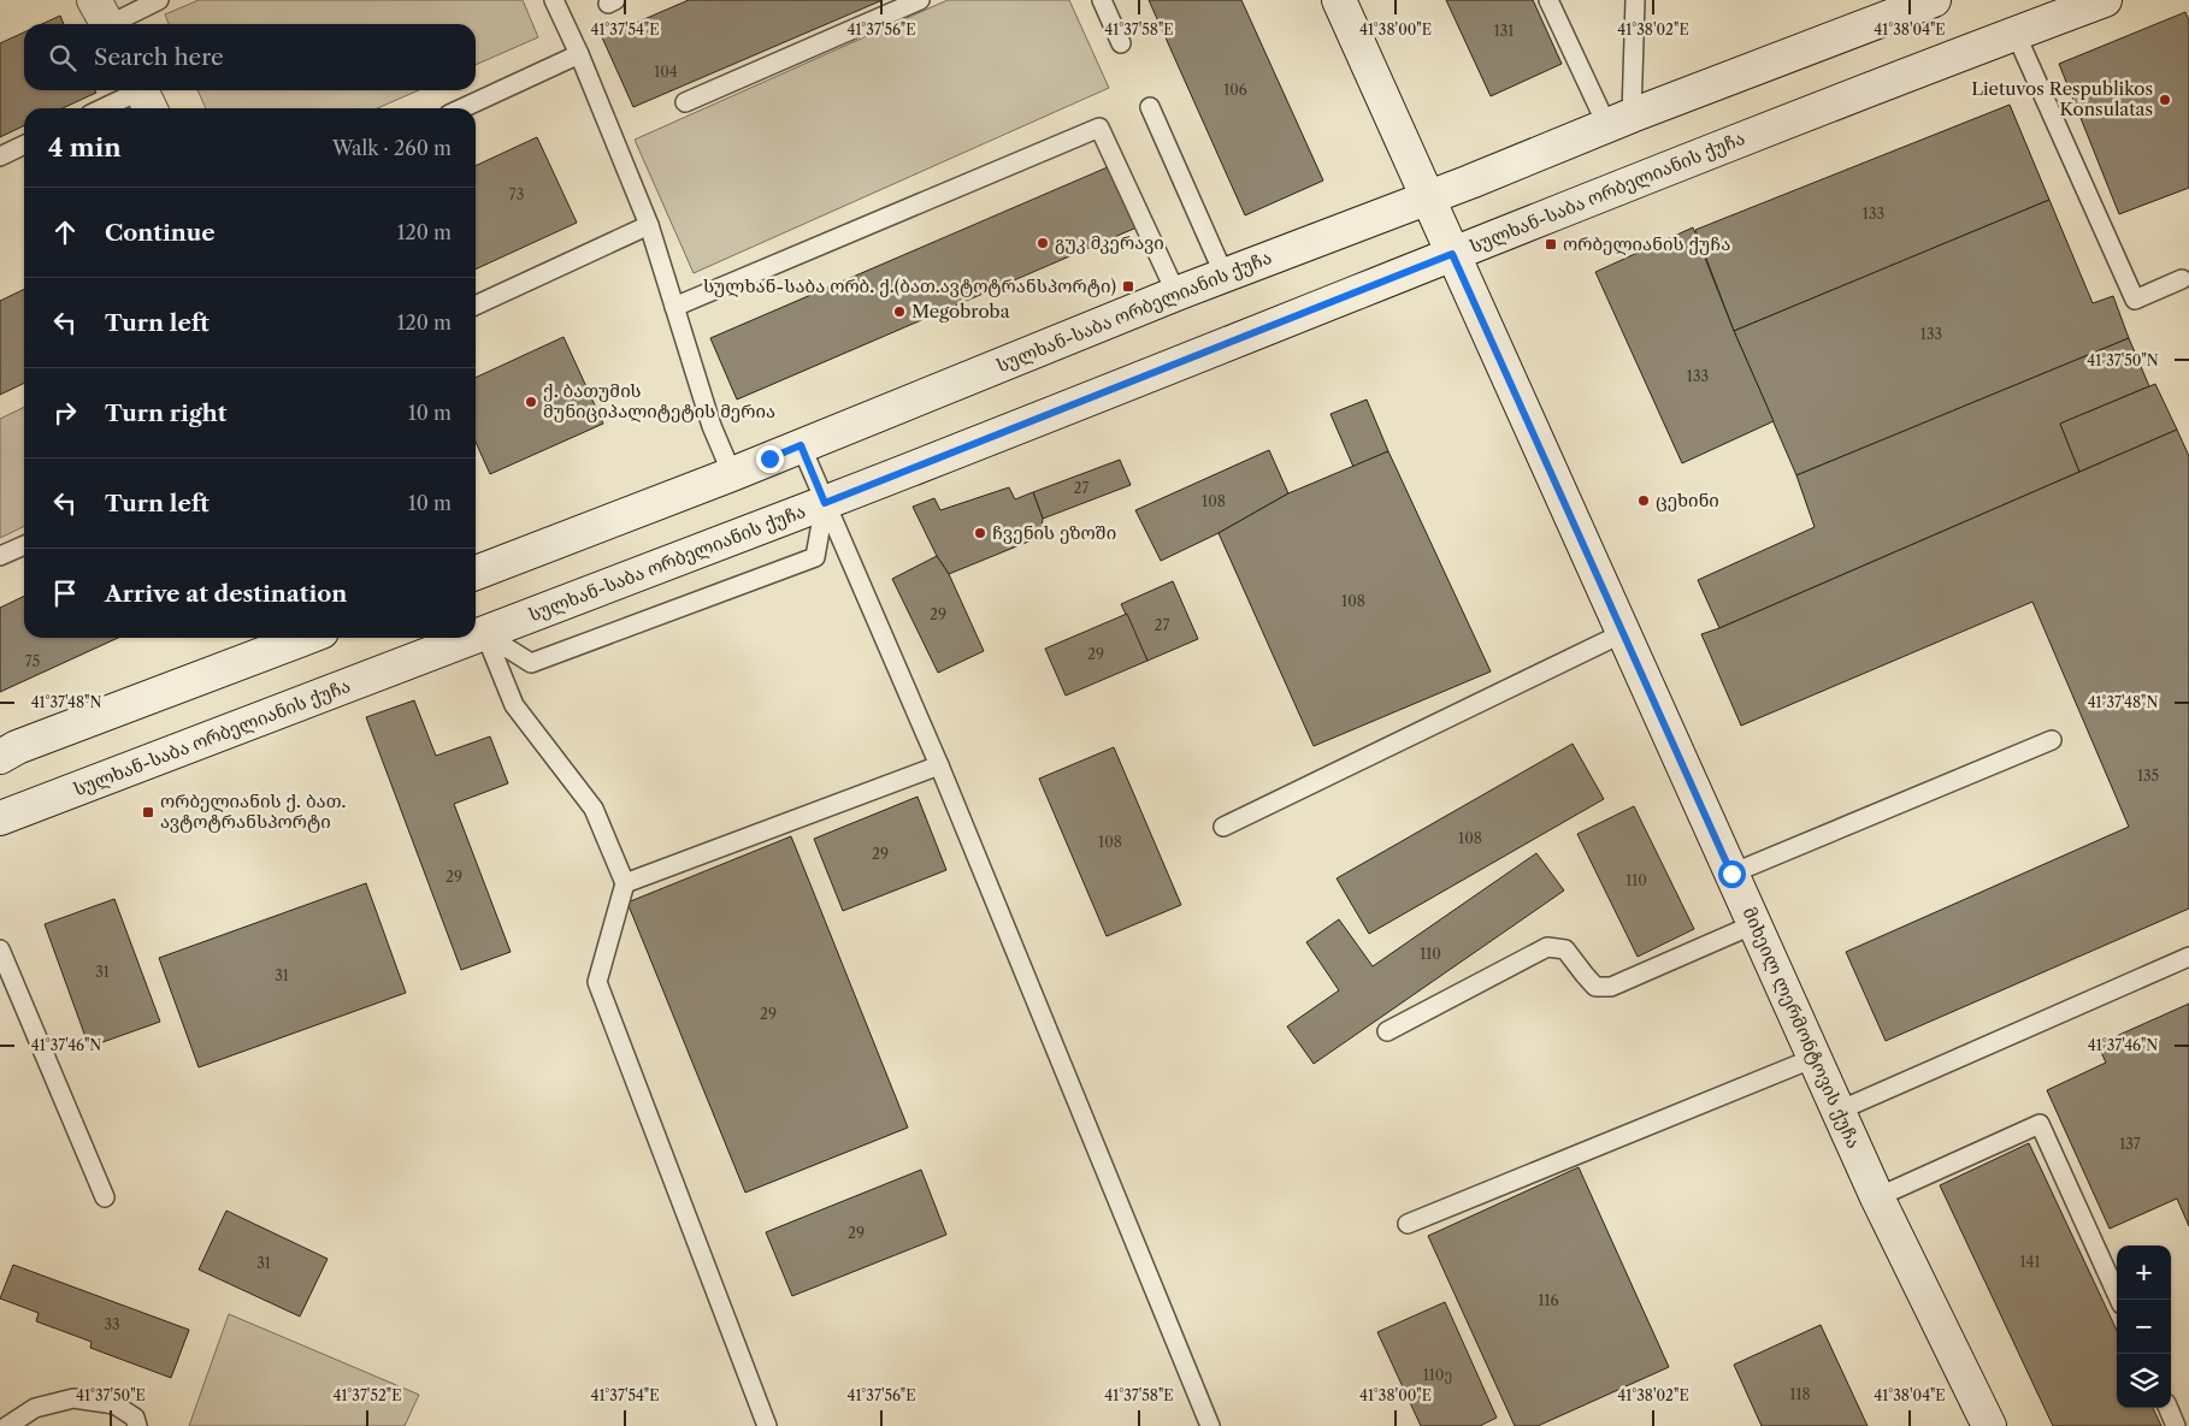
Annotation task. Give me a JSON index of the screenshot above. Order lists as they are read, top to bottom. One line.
{"streets":{"street":["სულხან-საბა ორბელიანის ქუჩა","მიხეილ ლერმონტოვის ქუჩა"]},"crossings":[["სულხან-საბა ორბელიანის ქუჩა","მიხეილ ლერმონტოვის ქუჩა"]],"places":{"other":["Lietuvos Respublikos Konsulatas","გუკ მკერავი","Megobroba","ქ. ბათუმის მუნიციპალიტეტის მერია","ცეხინი","ჩვენის ეზოში"],"transit":["ორბელიანის ქუჩა","სულხან-საბა ორბ. ქ.(ბათ.ავტოტრანსპორტი)","ორბელიანის ქ. ბათ. ავტოტრანსპორტი"]},"house_numbers":["131","104","106","73","133","133","133","27","108","108","29","27","29","75","135","108","108","29","29","110","110","31","31","29","137","29","141","31","116","33","110ე","118"],"page":{"search":"Search here","heading":["4 min","Walk · 260 m"],"list":[["Continue","120 m"],["Turn left","120 m"],["Turn right","10 m"],["Turn left","10 m"],"Arrive at destination"],"map_buttons":["+","−"]},"coordinates":["41°37'54\"E","41°37'56\"E","41°37'58\"E","41°38'00\"E","41°38'02\"E","41°38'04\"E","41°37'50\"N","41°37'48\"N","41°37'46\"N","41°37'50\"E","41°37'52\"E"]}
